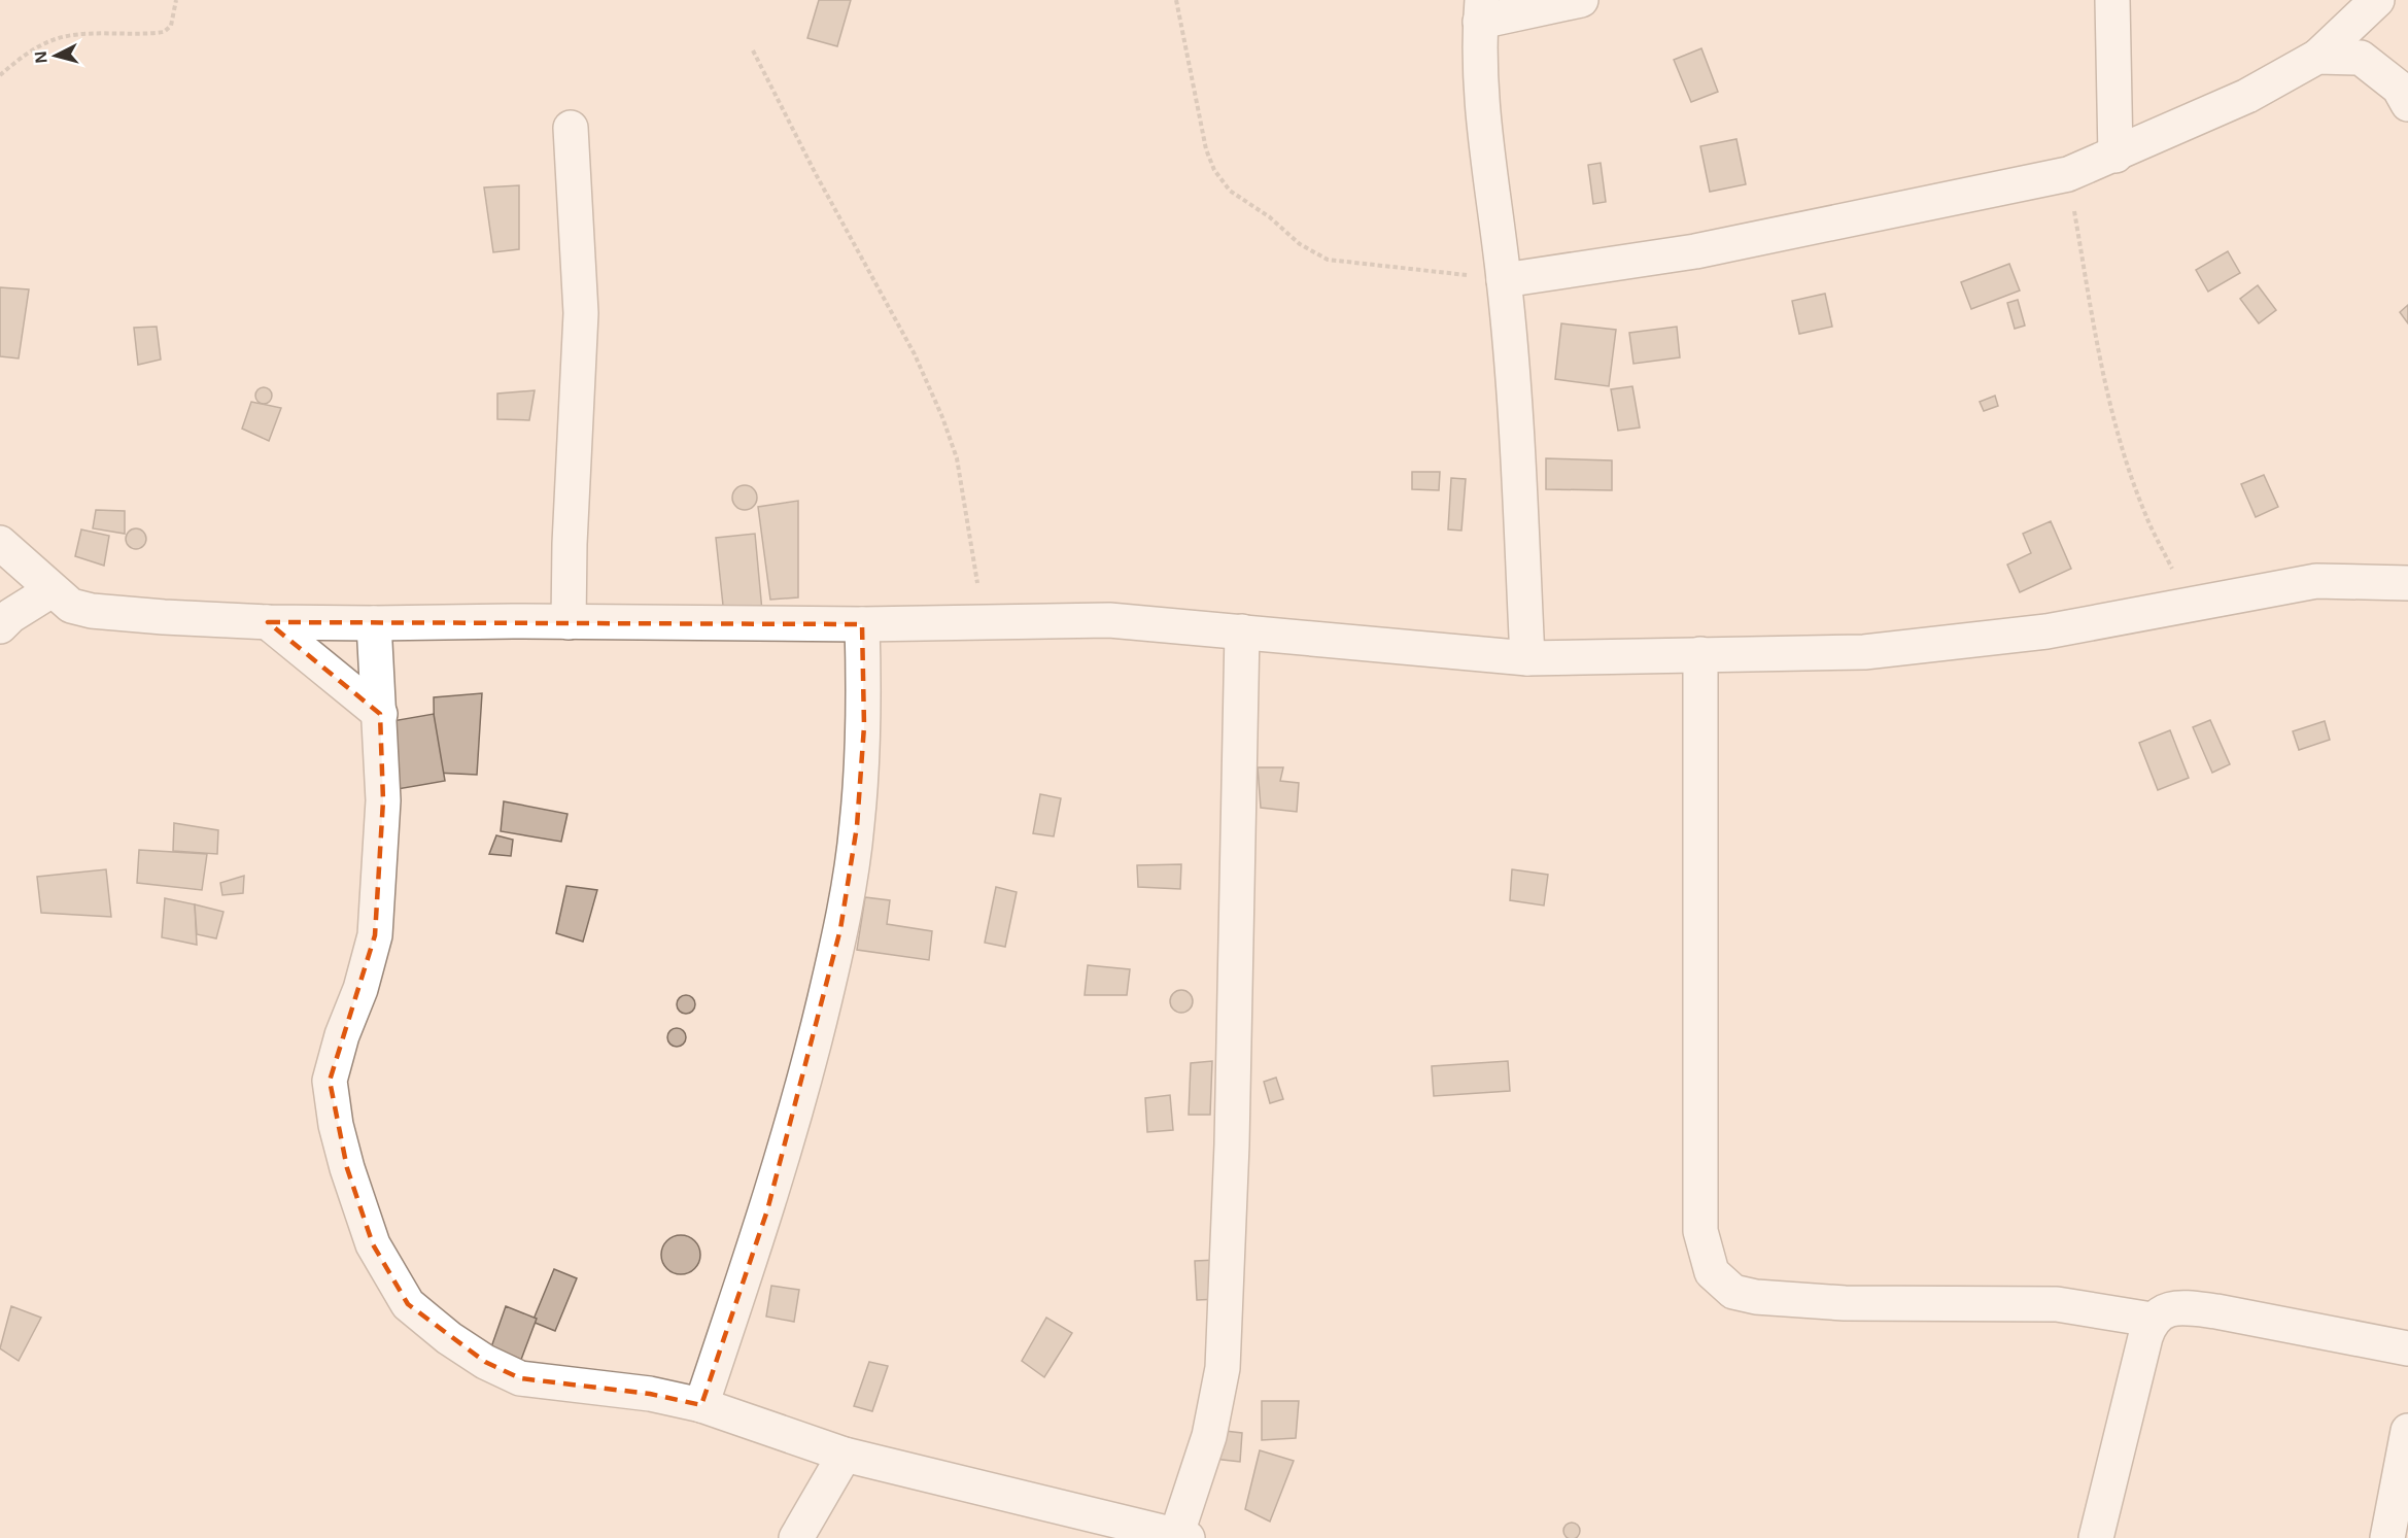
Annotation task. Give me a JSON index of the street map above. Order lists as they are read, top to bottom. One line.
{"north":"left"}
